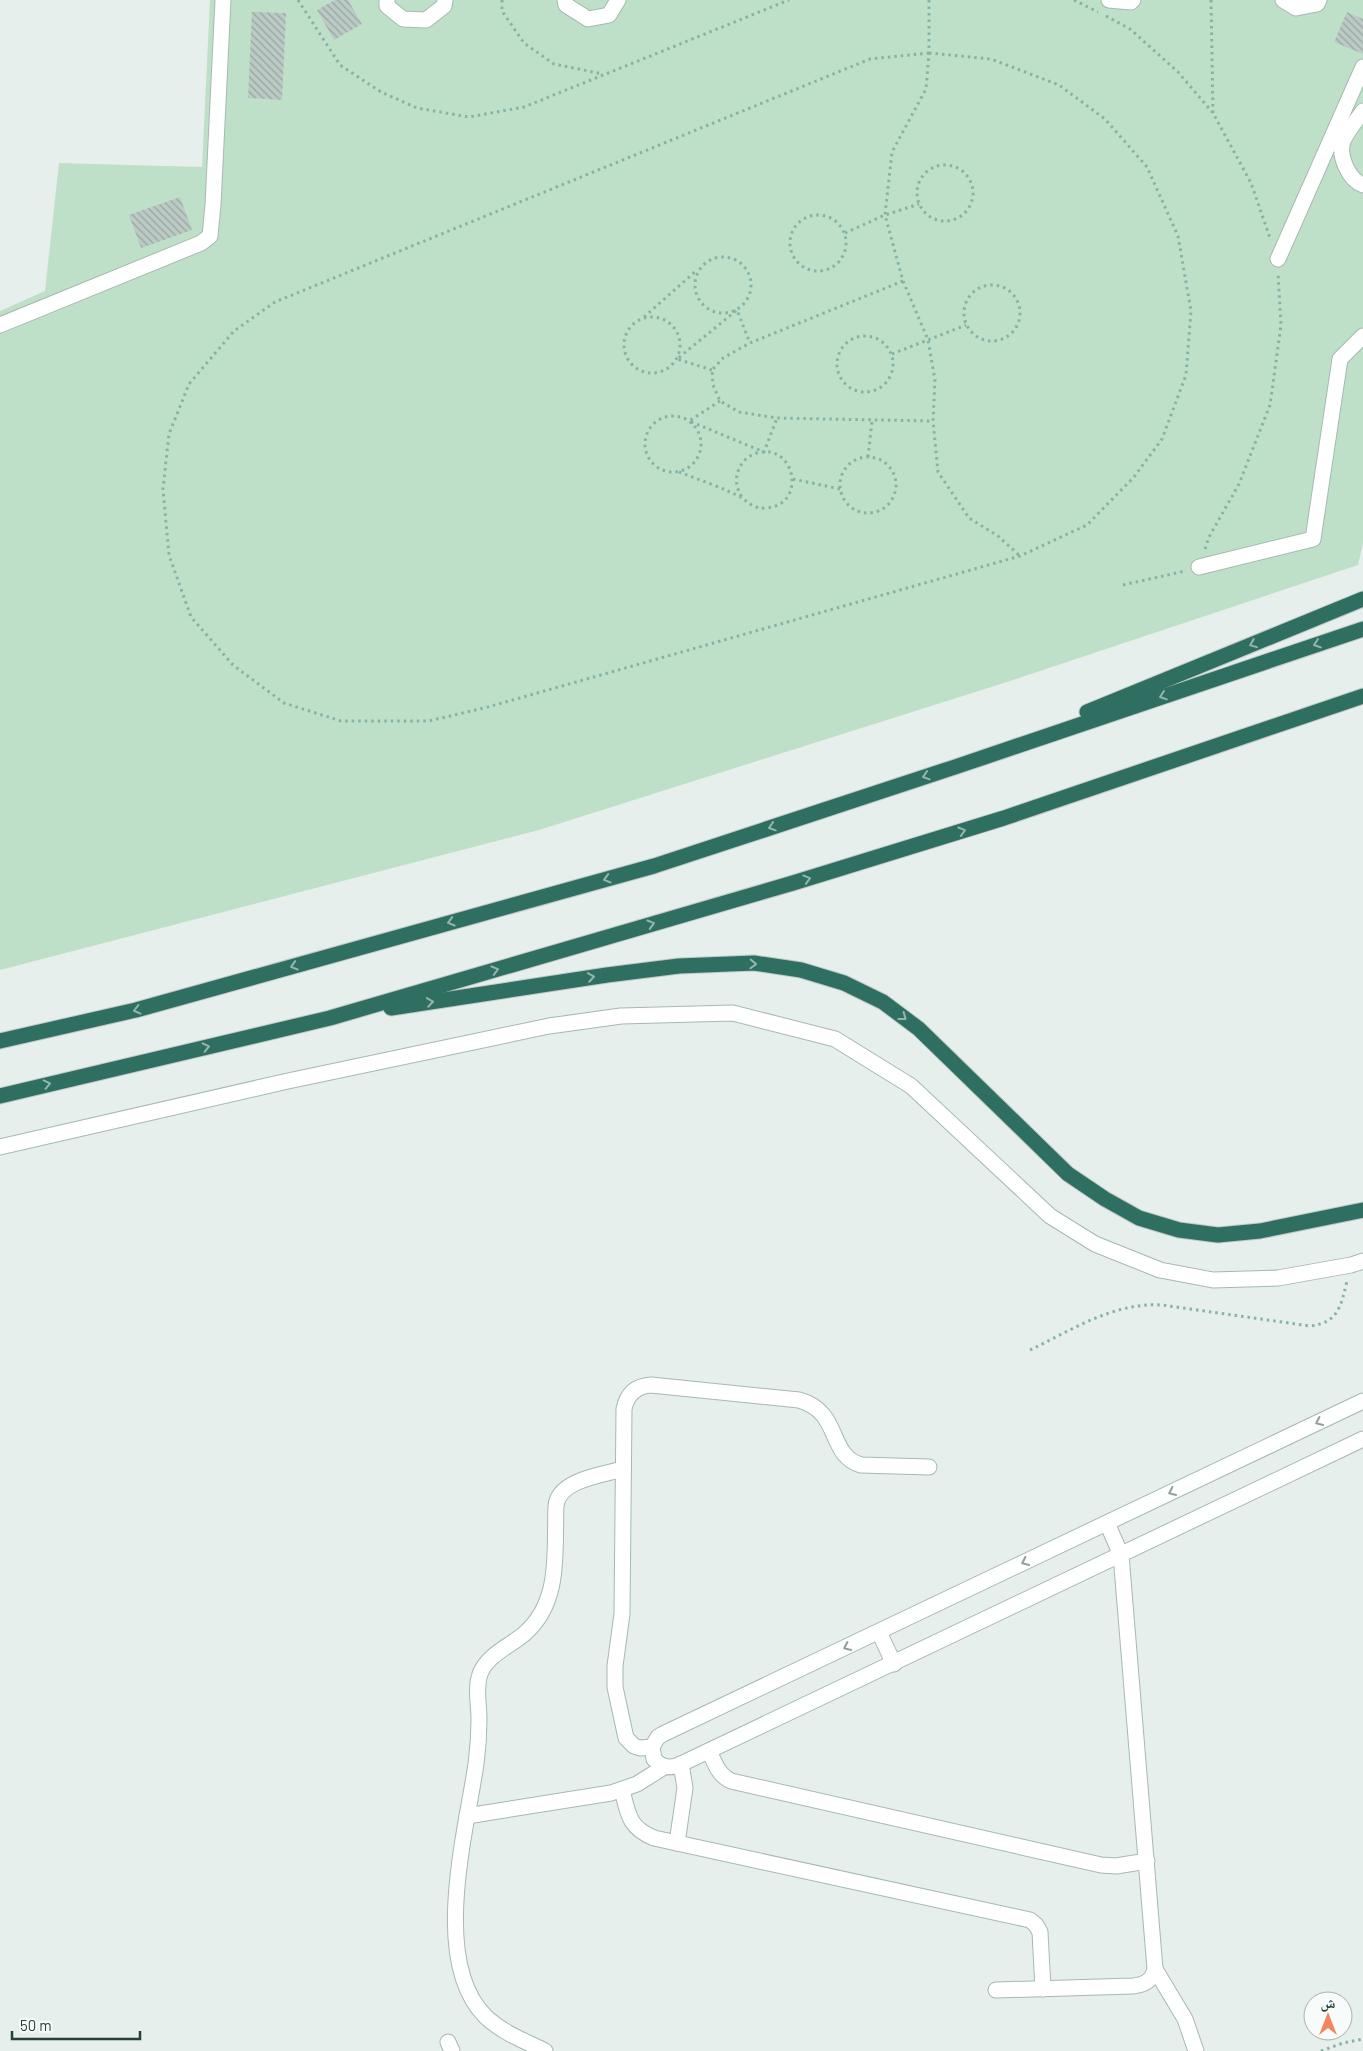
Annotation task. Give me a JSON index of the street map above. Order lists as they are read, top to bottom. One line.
{"scale_bar":"50 m","north":"top"}
